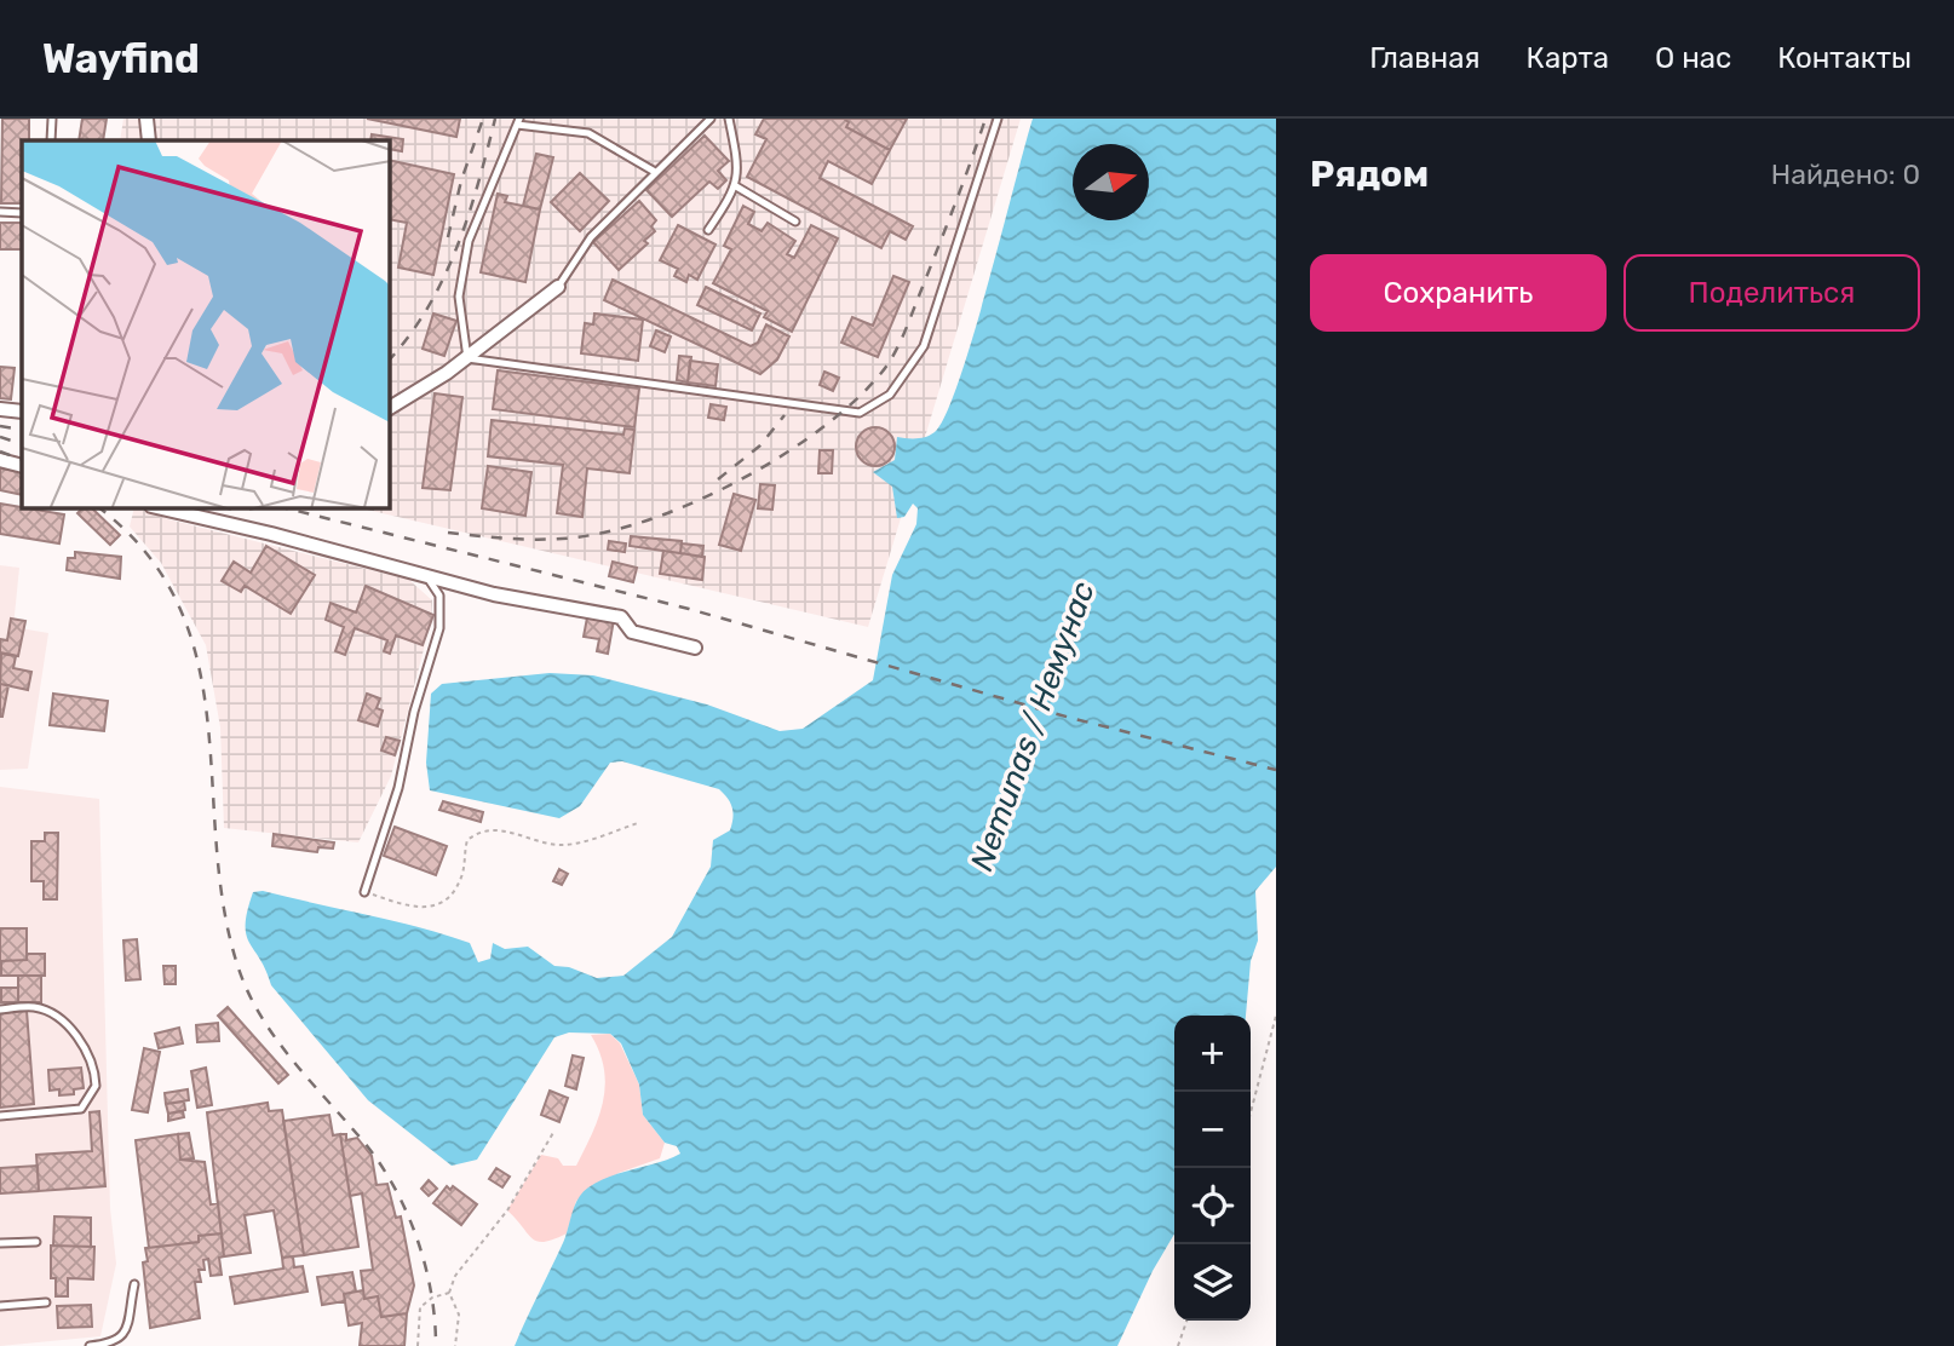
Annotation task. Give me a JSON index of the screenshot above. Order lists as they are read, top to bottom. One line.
{"water":["Nemunas / Немунас"],"north":"right","page":{"header":"Wayfind","nav":["Главная","Карта","О нас","Контакты"],"heading":["Рядом","Найдено: 0"],"buttons":["Сохранить","Поделиться"],"map_buttons":["+","−"]}}
